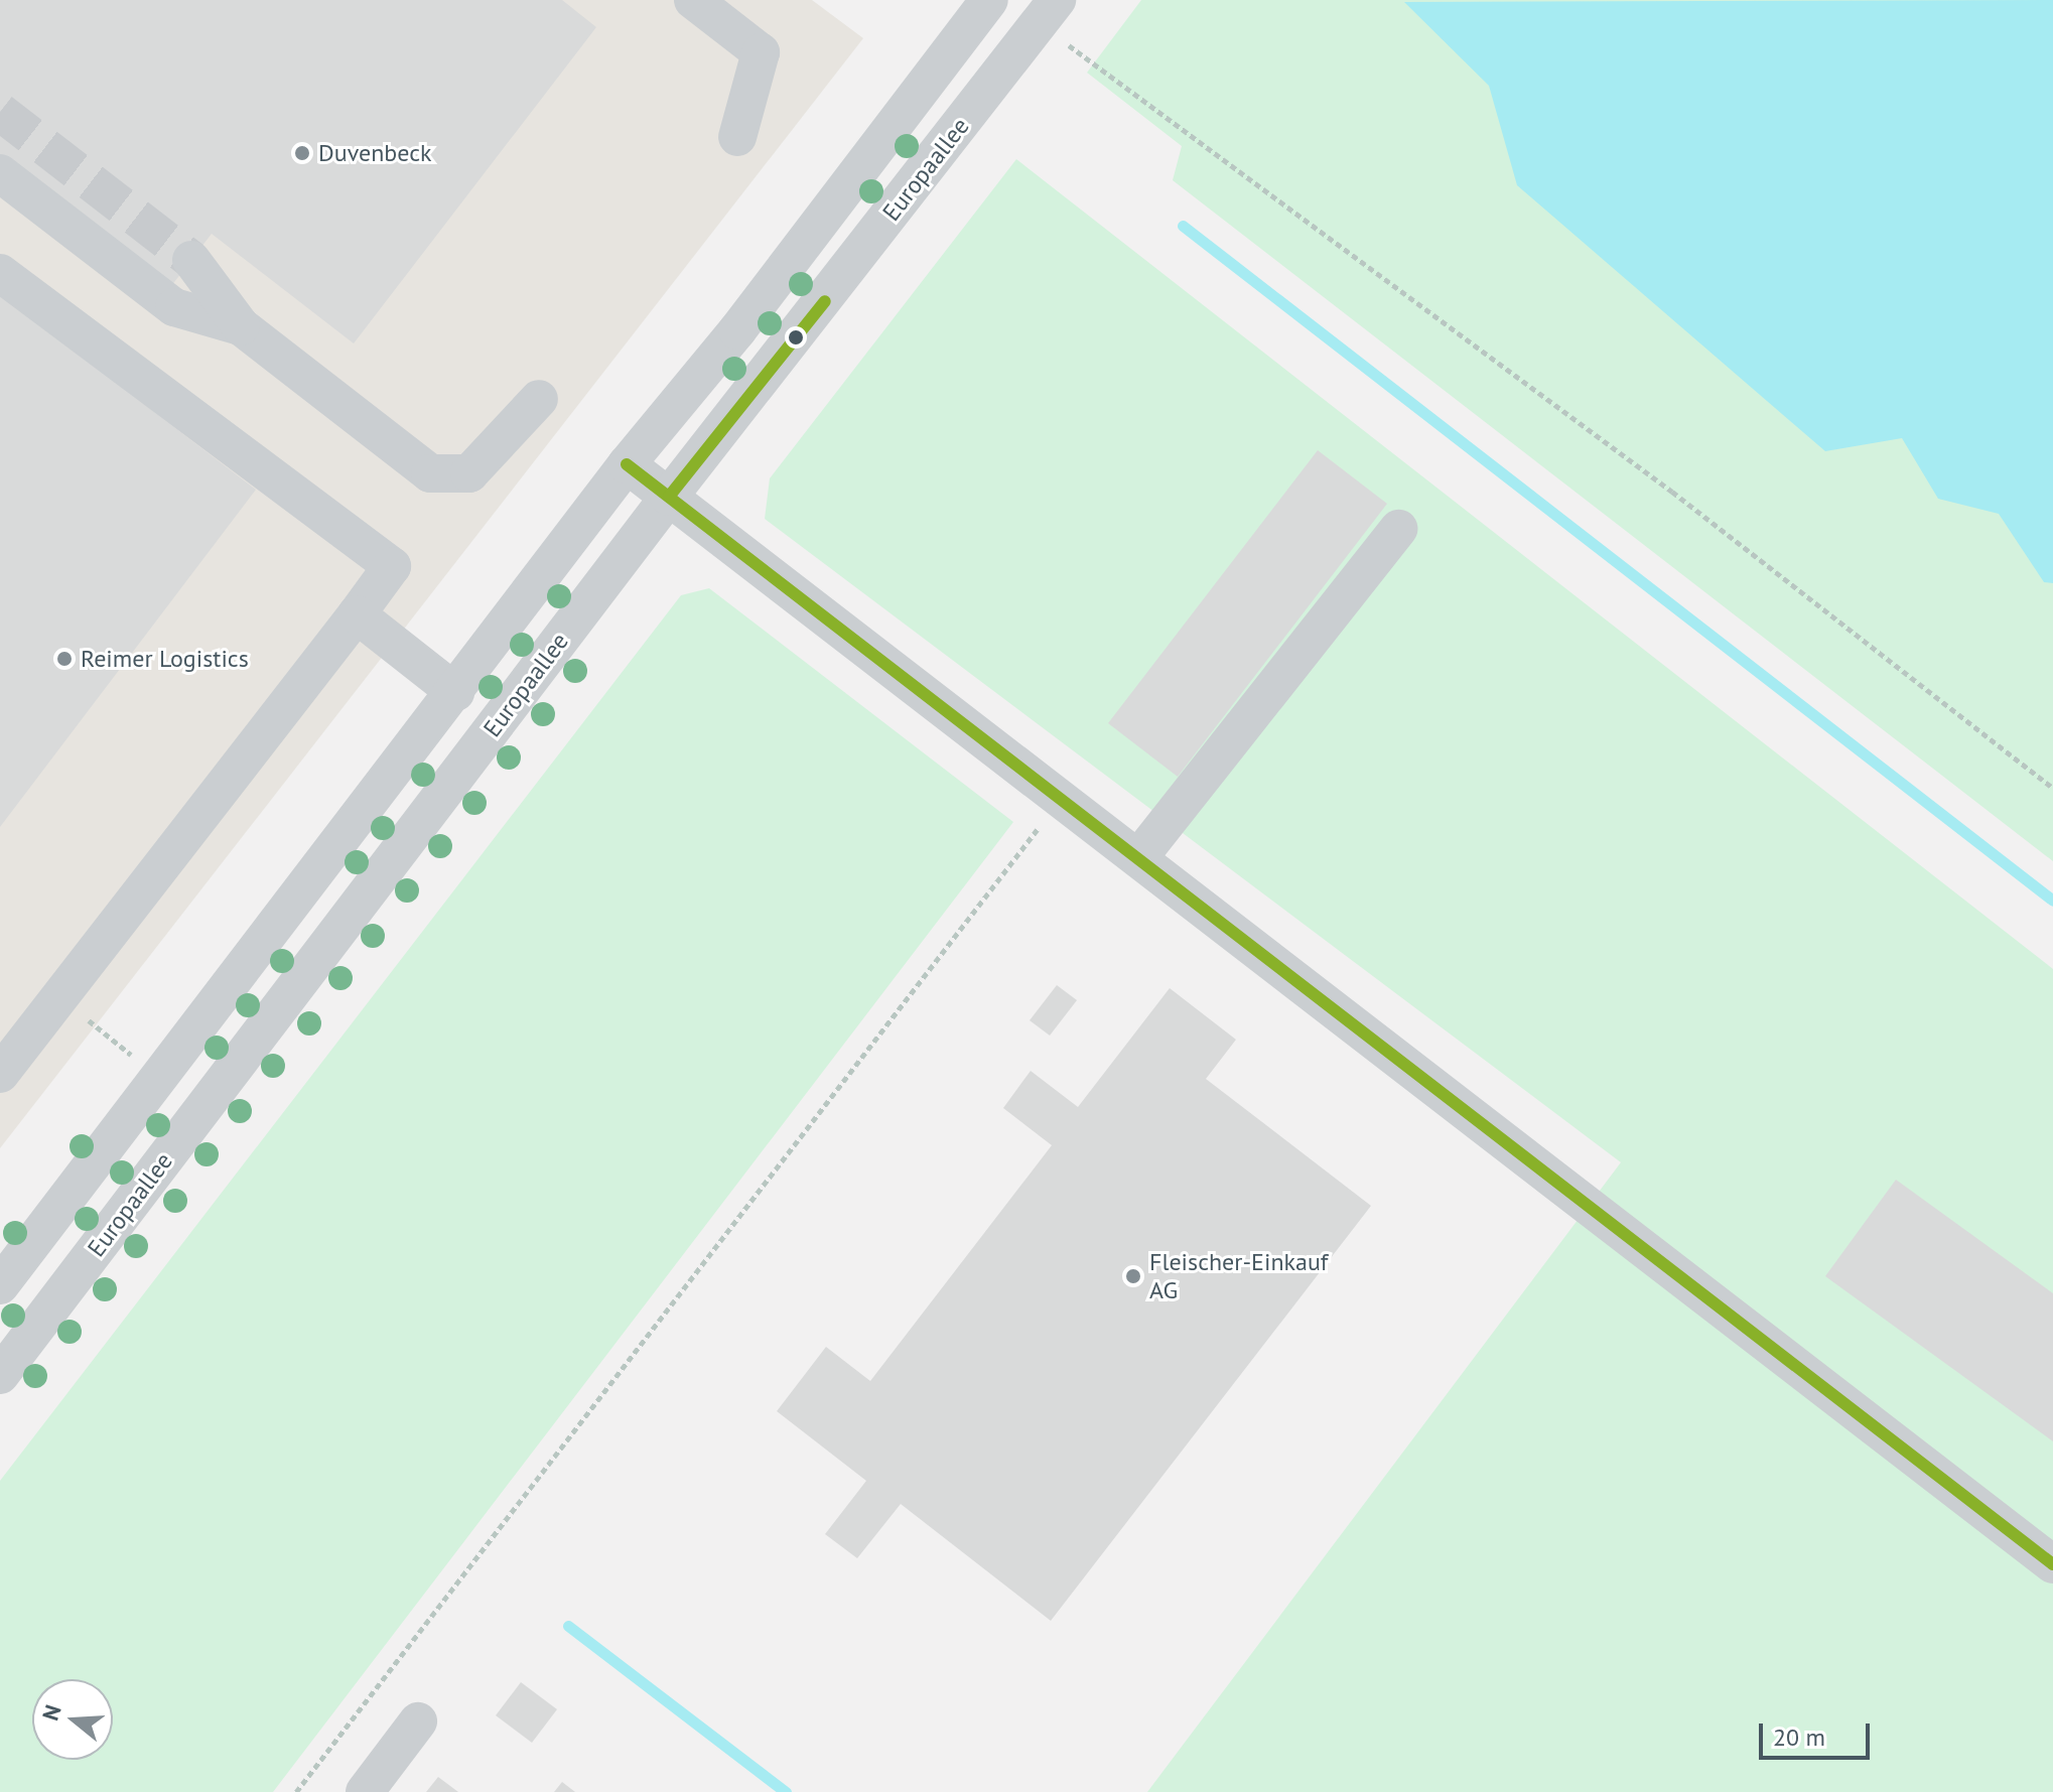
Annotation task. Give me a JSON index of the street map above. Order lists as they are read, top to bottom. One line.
{"streets":{"street":["Europaallee"]},"places":["Duvenbeck","Reimer Logistics","Fleischer-Einkauf AG"],"scale_bar":"20 m","north":"left"}
